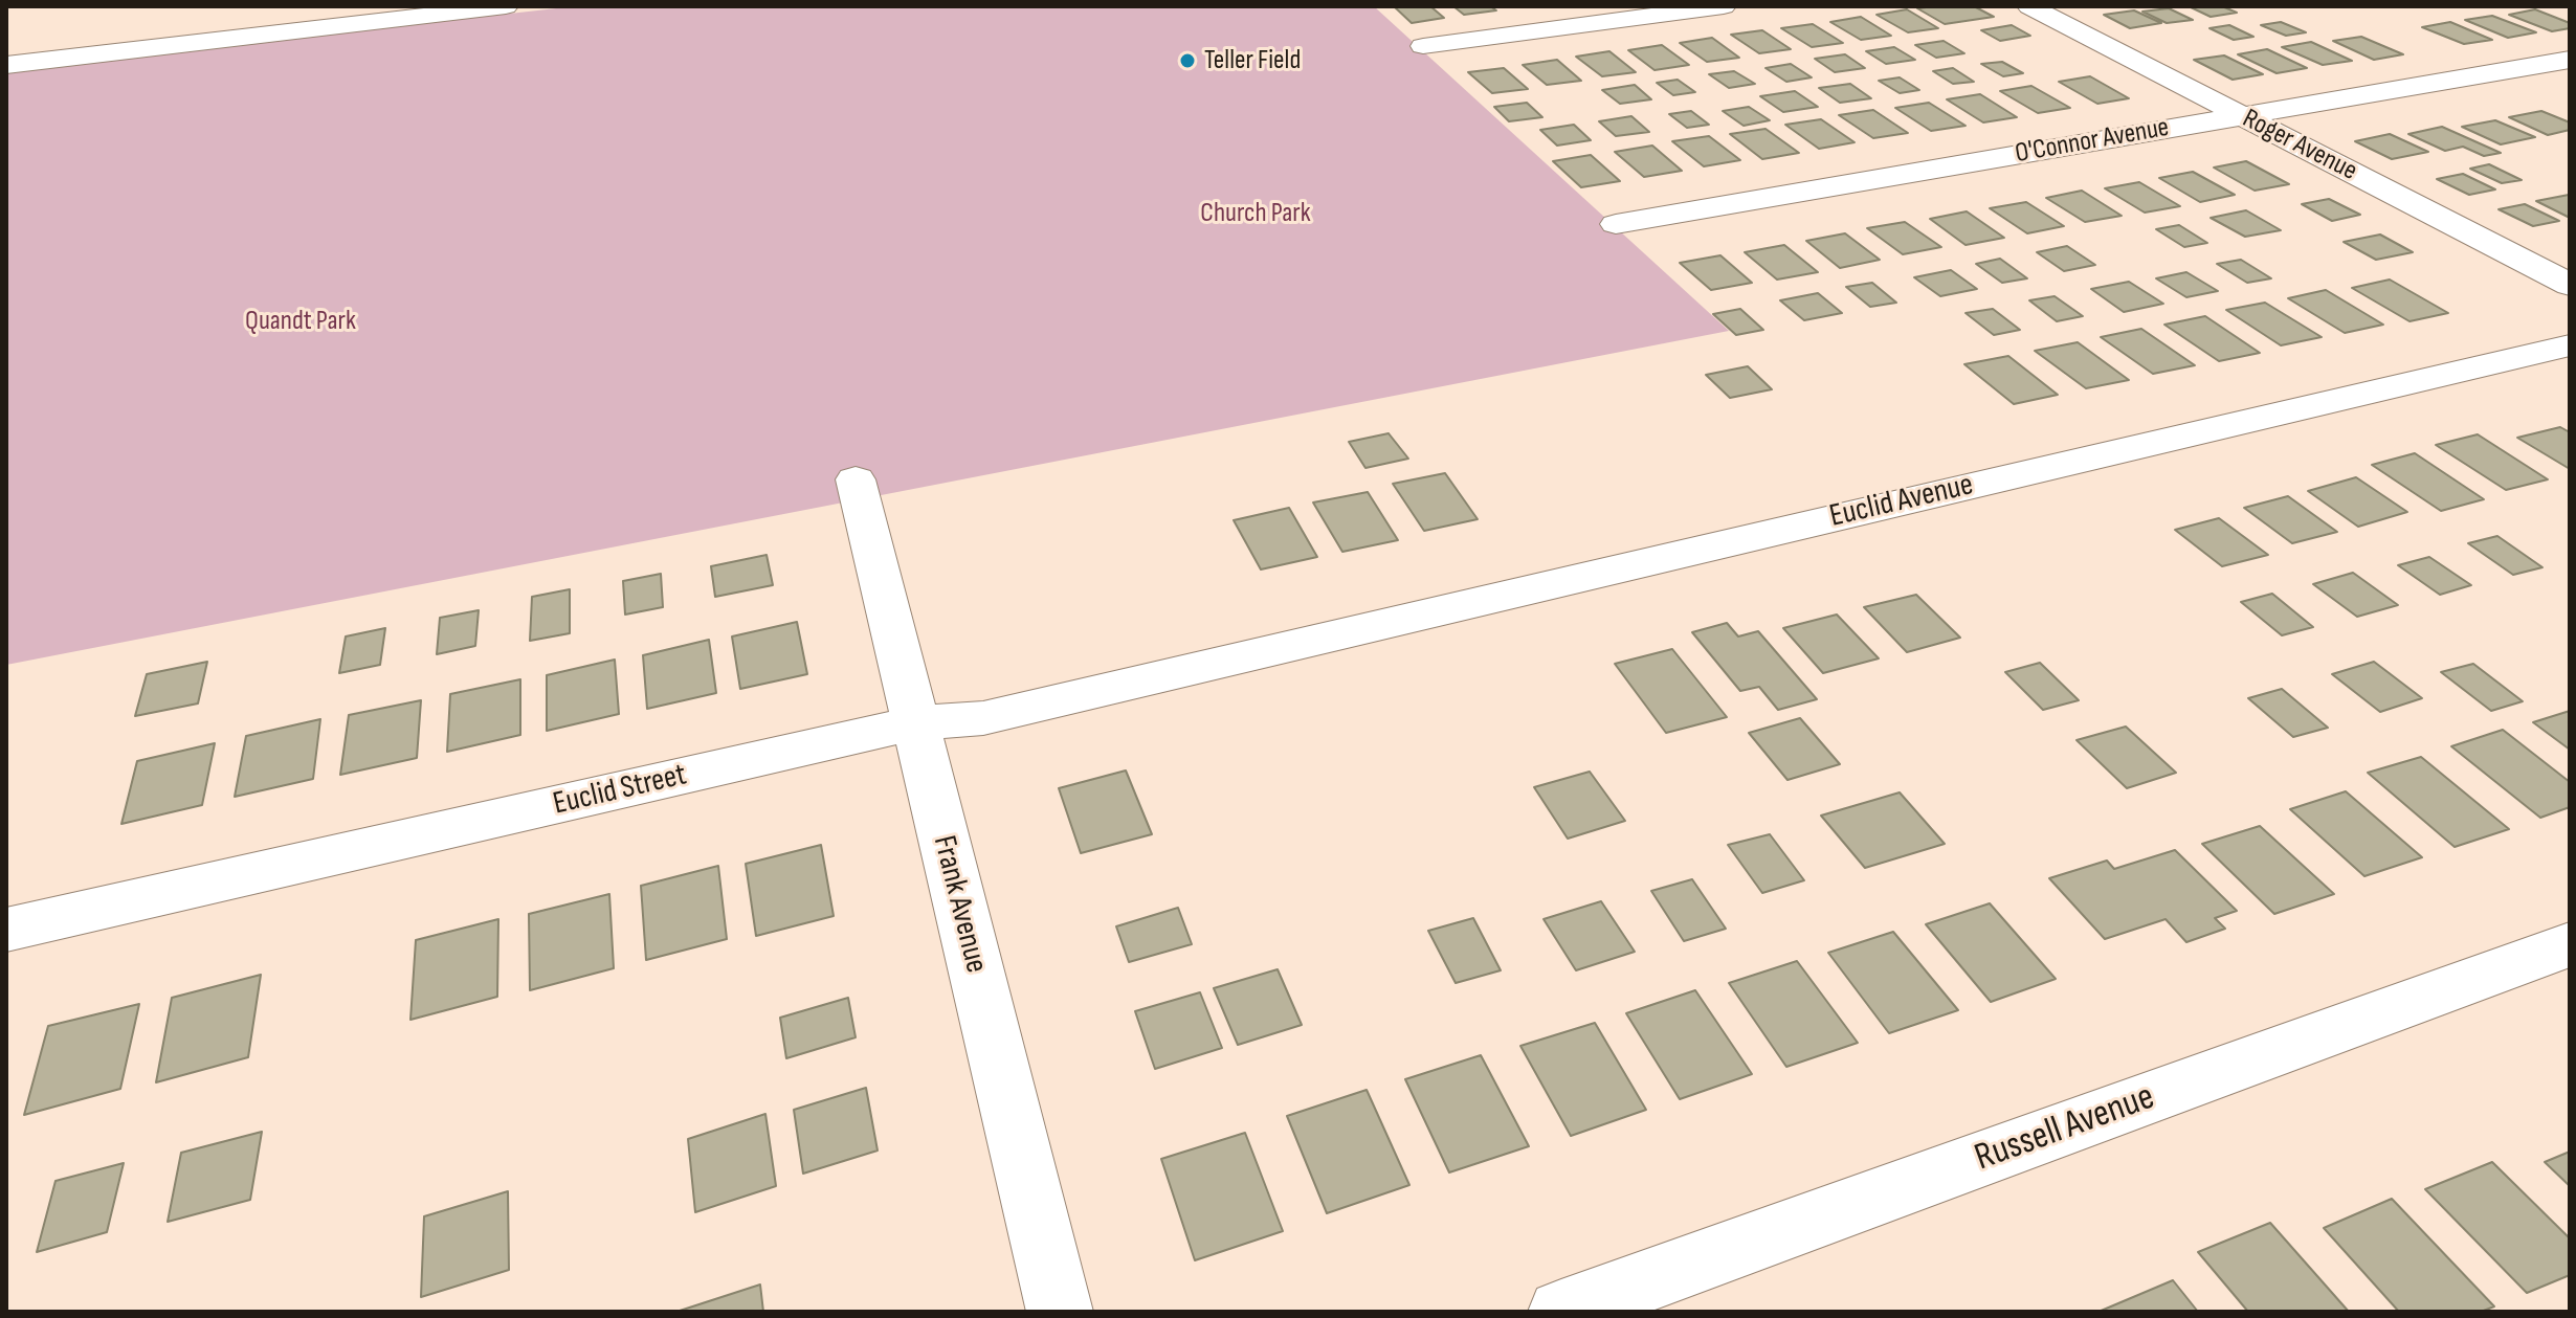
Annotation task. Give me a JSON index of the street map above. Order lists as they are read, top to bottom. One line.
{"streets":{"street":["O'Connor Avenue","Roger Avenue","Euclid Avenue","Euclid Street","Frank Avenue","Russell Avenue"]},"crossings":[["O'Connor Avenue","Roger Avenue"],["Euclid Avenue","Euclid Street"],["Euclid Street","Frank Avenue"]],"parks":["Church Park","Quandt Park"],"places":["Teller Field"]}
